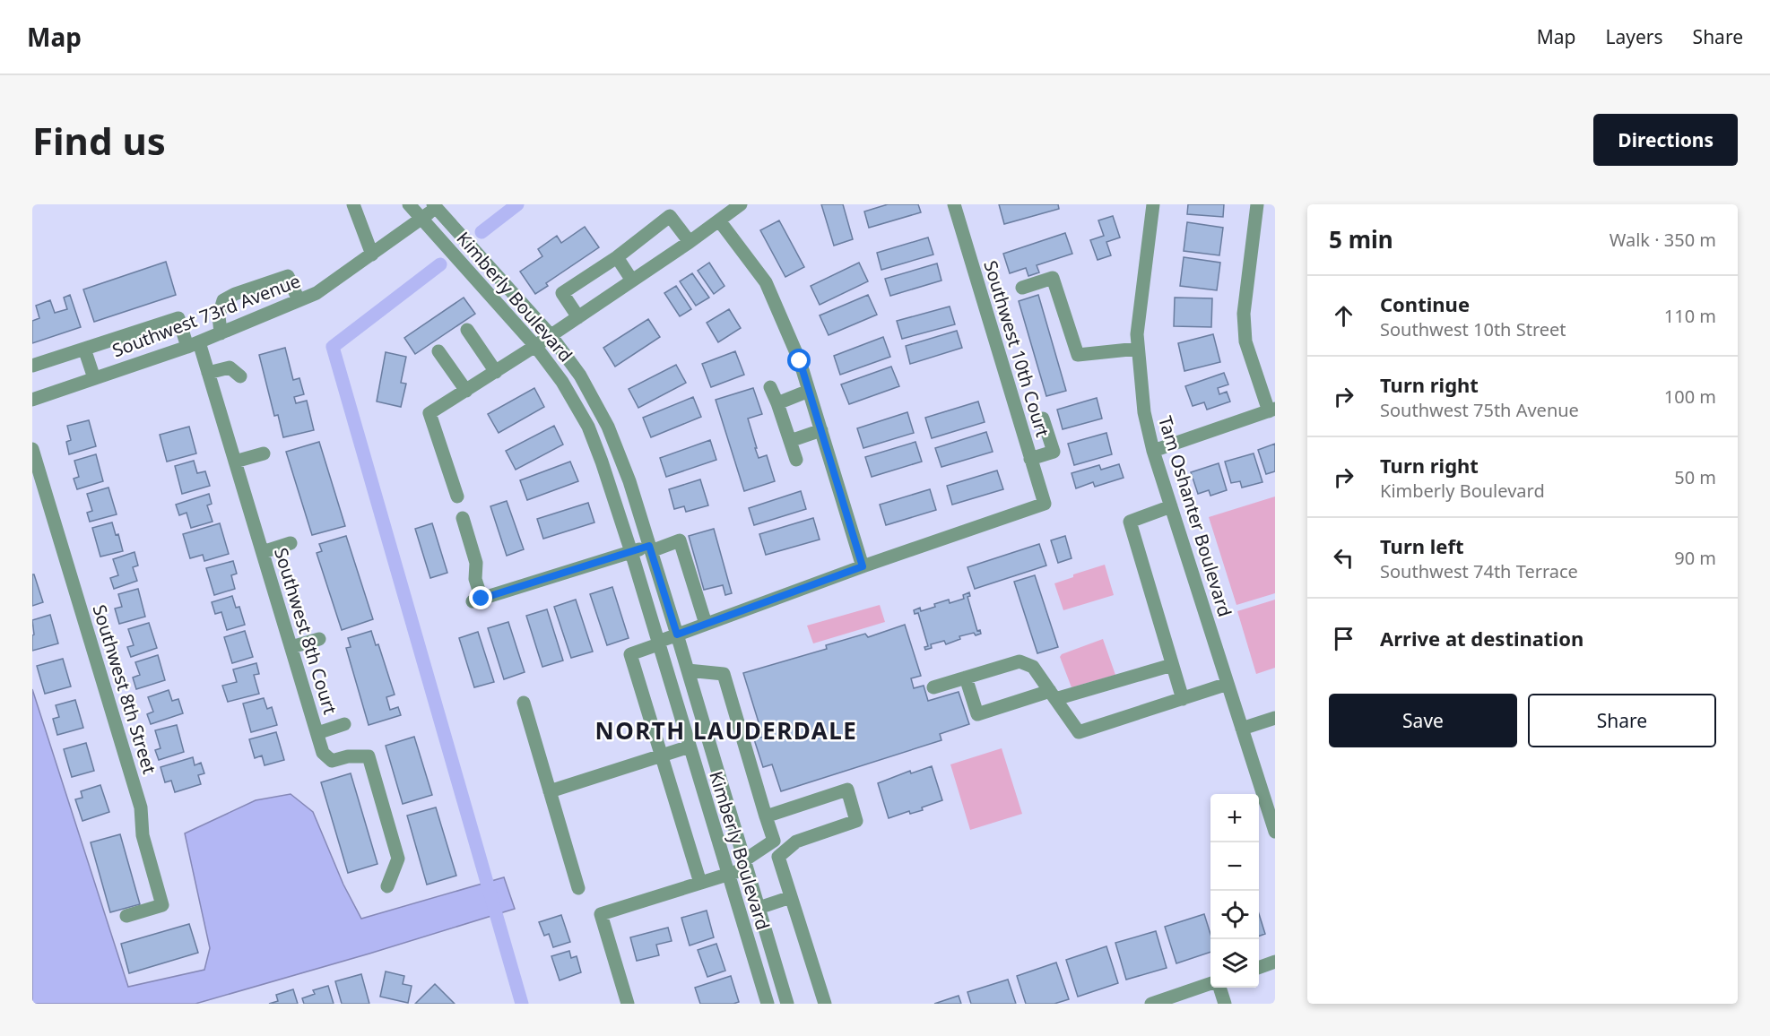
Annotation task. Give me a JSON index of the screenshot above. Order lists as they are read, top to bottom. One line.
{"streets":{"street":["Kimberly Boulevard","Southwest 73rd Avenue","Southwest 10th Court","Tam Oshanter Boulevard","Southwest 8th Court","Southwest 8th Street"]},"crossings":[["Kimberly Boulevard","Southwest 73rd Avenue"],["Southwest 73rd Avenue","Southwest 8th Court"]],"districts":["NORTH LAUDERDALE"],"page":{"header":"Map","nav":["Map","Layers","Share"],"buttons":["Directions",["Save","Share"]],"title":"Find us","heading":["5 min","Walk · 350 m"],"list":[["Continue","Southwest 10th Street","110 m"],["Turn right","Southwest 75th Avenue","100 m"],["Turn right","Kimberly Boulevard","50 m"],["Turn left","Southwest 74th Terrace","90 m"],"Arrive at destination"],"map_buttons":["+","−"]}}
